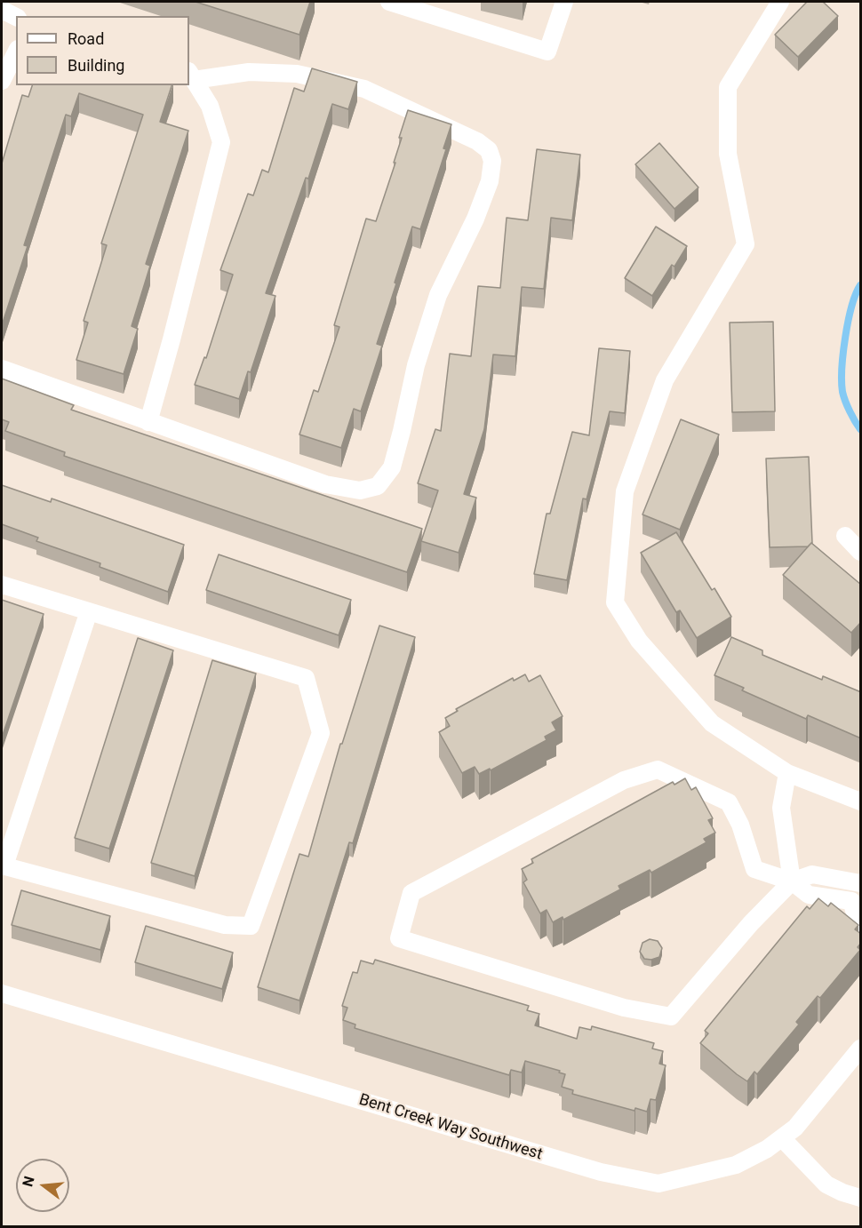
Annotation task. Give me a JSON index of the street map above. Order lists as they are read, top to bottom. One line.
{"streets":{"street":["Bent Creek Way Southwest"]},"legend":["Road","Building"],"north":"left"}
